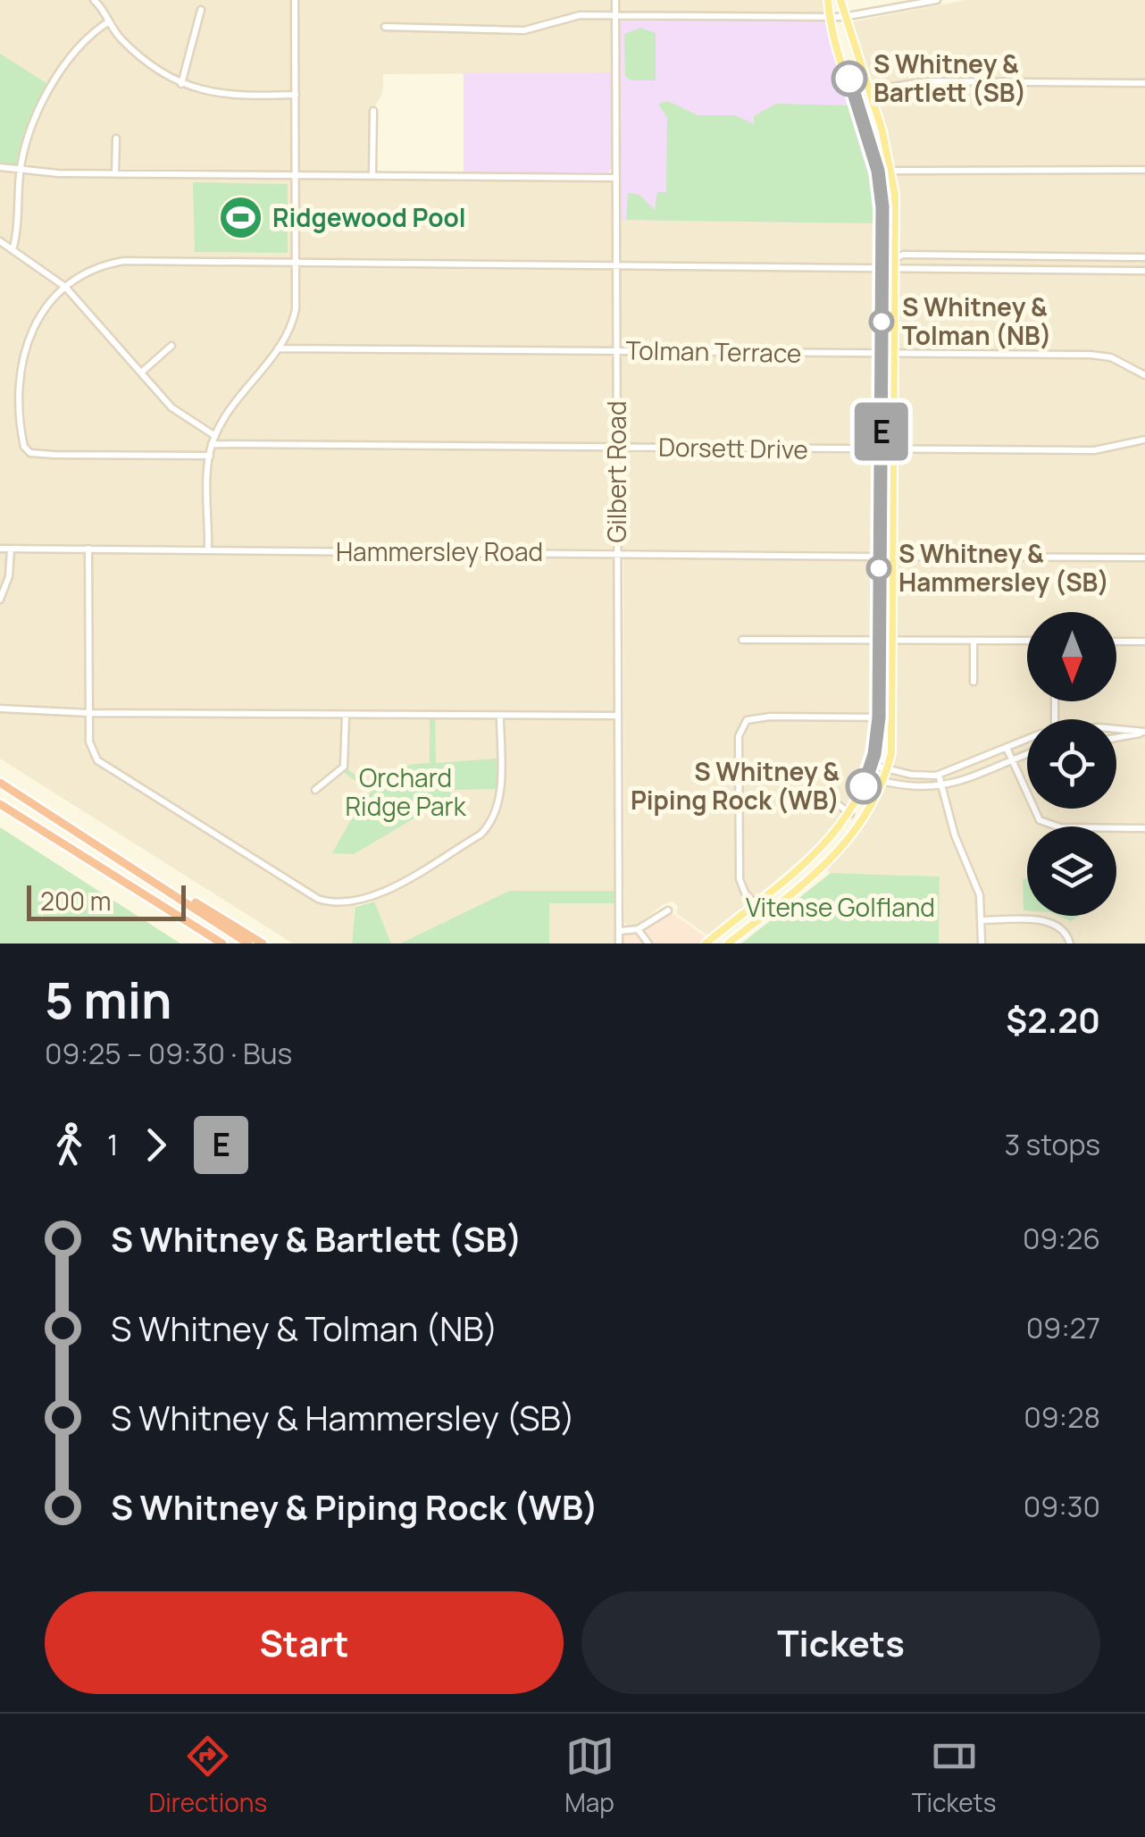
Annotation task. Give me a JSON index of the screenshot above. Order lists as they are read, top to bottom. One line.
{"streets":{"street":["Tolman Terrace","Dorsett Drive","Gilbert Road","Hammersley Road"]},"crossings":[["Tolman Terrace","Gilbert Road"],["Dorsett Drive","Gilbert Road"],["Gilbert Road","Hammersley Road"]],"parks":["Orchard Ridge Park","Vitense Golfland"],"places":{"other":["S Whitney & Bartlett (SB)","S Whitney & Tolman (NB)","S Whitney & Hammersley (SB)","S Whitney & Piping Rock (WB)"],"sports":["Ridgewood Pool"]},"lines":["bus line E"],"scale_bar":"200 m","north":"bottom","page":{"on_map":"E","scale":"200 m","heading":["5 min","09:25 – 09:30 · Bus","$2.20"],"legs":["1","E","3 stops"],"list":[{"name":"S Whitney & Bartlett (SB)","value":"09:26"},{"name":"S Whitney & Tolman (NB)","value":"09:27"},{"name":"S Whitney & Hammersley (SB)","value":"09:28"},{"name":"S Whitney & Piping Rock (WB)","value":"09:30"}],"buttons":["Start","Tickets"],"tabs":["Directions","Map","Tickets"]}}
